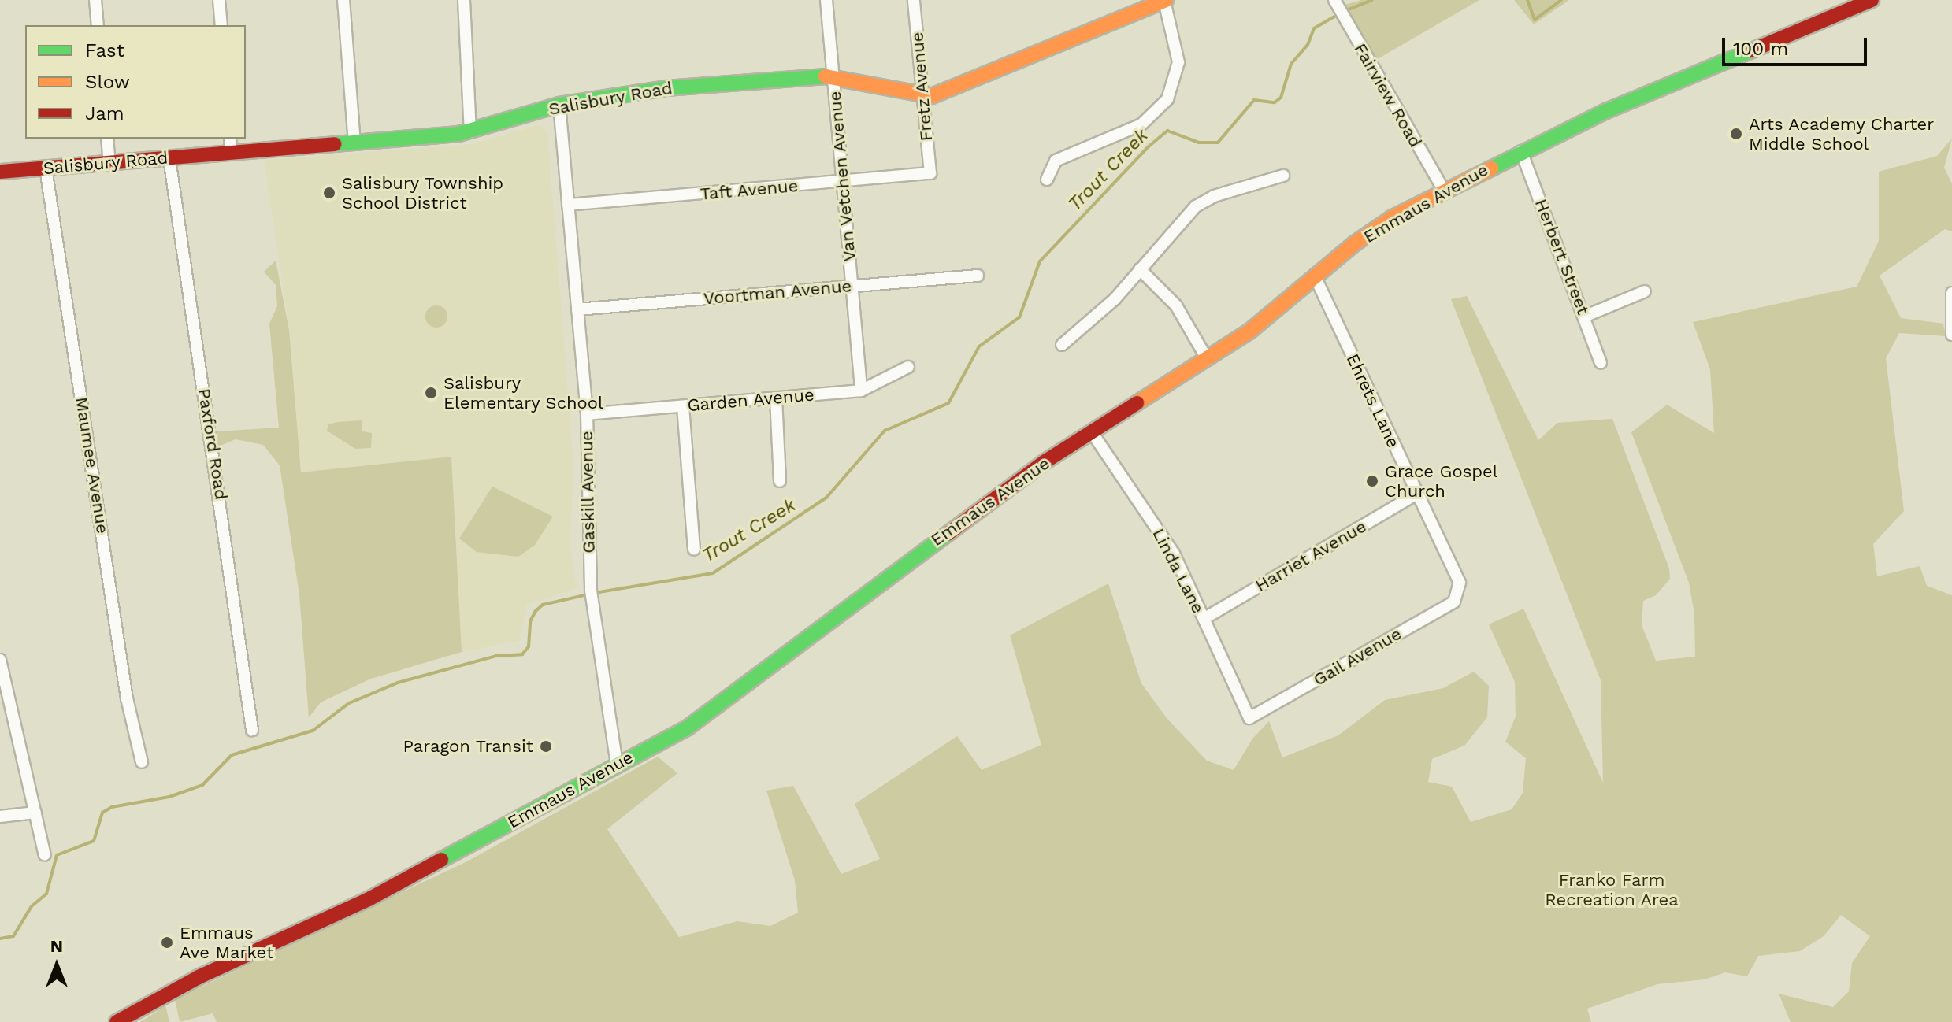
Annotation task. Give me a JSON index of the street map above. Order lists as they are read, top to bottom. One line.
{"streets":{"main road":["Salisbury Road","Emmaus Avenue"],"street":["Fretz Avenue","Fairview Road","Van Vetchen Avenue","Taft Avenue","Herbert Street","Voortman Avenue","Garden Avenue","Ehrets Lane","Paxford Road","Maumee Avenue","Gaskill Avenue","Harriet Avenue","Linda Lane","Gail Avenue"]},"crossings":[["Fretz Avenue","Salisbury Road"],["Fretz Avenue","Taft Avenue"],["Fairview Road","Emmaus Avenue"],["Salisbury Road","Van Vetchen Avenue"],["Salisbury Road","Paxford Road"],["Salisbury Road","Maumee Avenue"],["Salisbury Road","Gaskill Avenue"],["Van Vetchen Avenue","Taft Avenue"],["Van Vetchen Avenue","Voortman Avenue"],["Van Vetchen Avenue","Garden Avenue"],["Taft Avenue","Gaskill Avenue"],["Emmaus Avenue","Herbert Street"],["Emmaus Avenue","Ehrets Lane"],["Emmaus Avenue","Gaskill Avenue"],["Emmaus Avenue","Linda Lane"],["Voortman Avenue","Gaskill Avenue"],["Garden Avenue","Gaskill Avenue"],["Ehrets Lane","Harriet Avenue"],["Ehrets Lane","Gail Avenue"],["Harriet Avenue","Linda Lane"],["Linda Lane","Gail Avenue"]],"water":["Trout Creek"],"parks":["Franko Farm Recreation Area"],"places":["Arts Academy Charter Middle School","Salisbury Township School District","Salisbury Elementary School","Grace Gospel Church","Paragon Transit","Emmaus Ave Market"],"legend":["Fast","Slow","Jam"],"scale_bar":"100 m","north":"top"}
